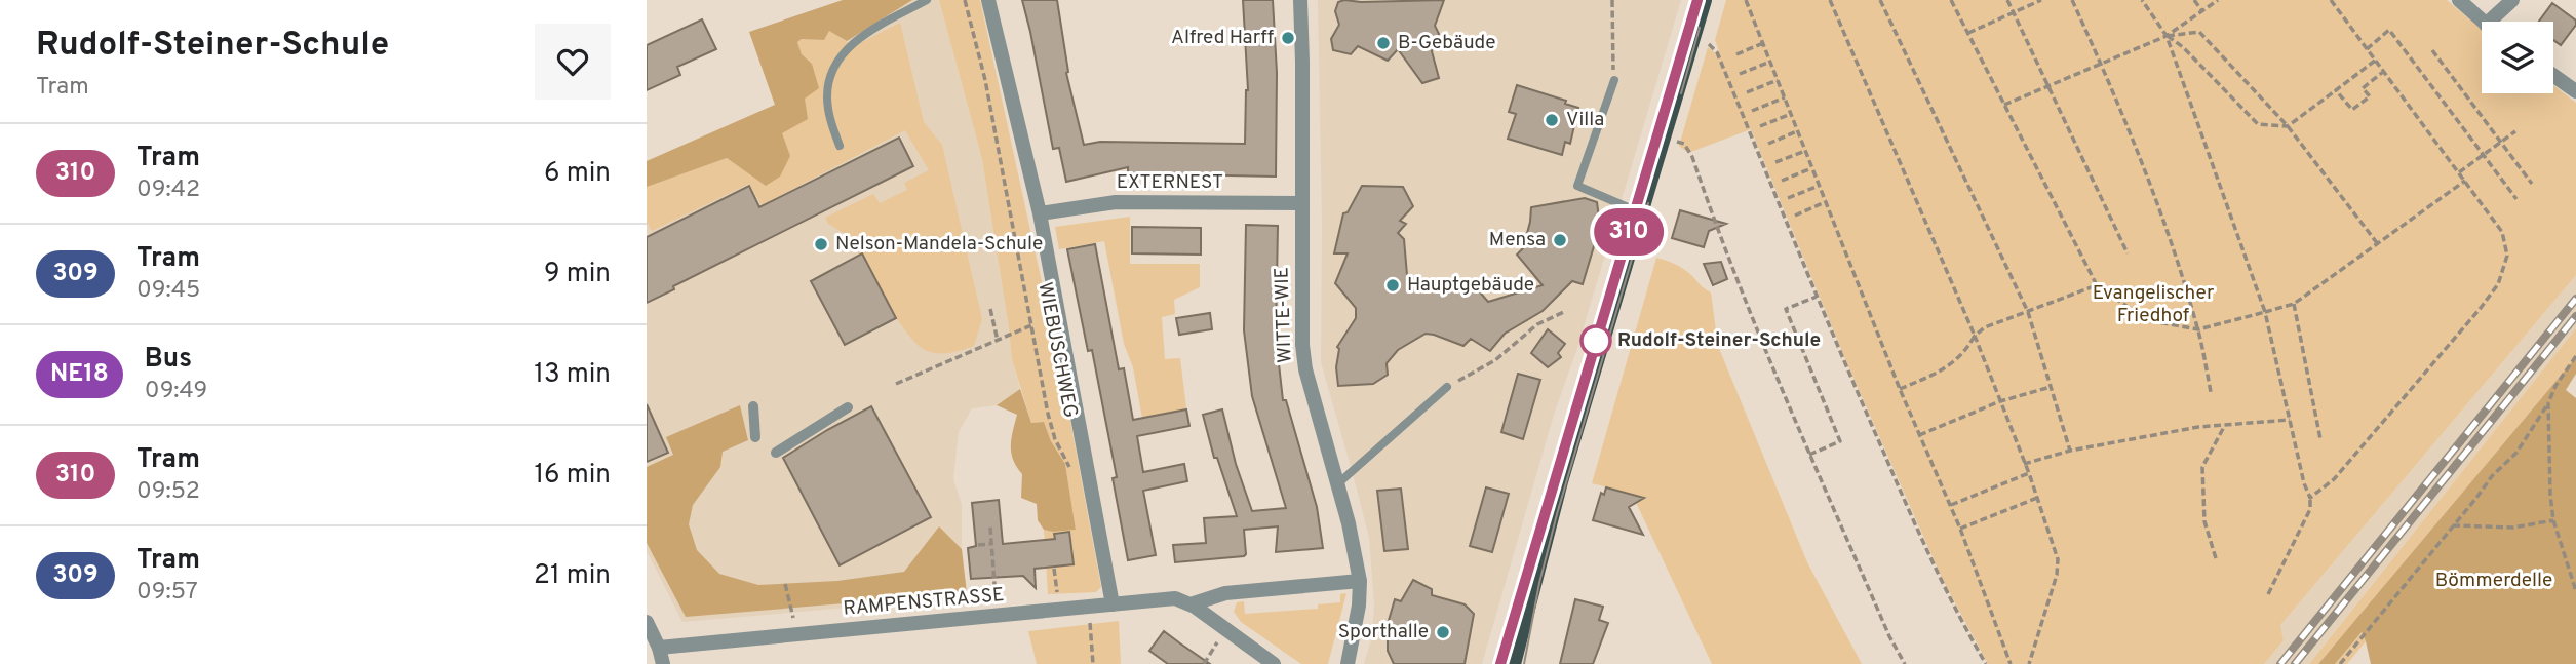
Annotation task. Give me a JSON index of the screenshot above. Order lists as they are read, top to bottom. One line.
{"streets":{"street":["EXTERNEST","WITTE-WIE","WIEBUSCHWEG","RAMPENSTRASSE"]},"crossings":[["EXTERNEST","WITTE-WIE"],["EXTERNEST","WIEBUSCHWEG"],["WITTE-WIE","RAMPENSTRASSE"],["WIEBUSCHWEG","RAMPENSTRASSE"]],"parks":["Evangelischer Friedhof","Bömmerdelle"],"places":["Alfred Harff","B-Gebäude","Villa","Mensa","Nelson-Mandela-Schule","Hauptgebäude","Rudolf-Steiner-Schule","Sporthalle"],"lines":["tram line 310"],"page":{"heading":["Rudolf-Steiner-Schule","Tram"],"on_map":"310","list":[{"mark":"310","name":"Tram","note":"09:42","value":"6 min"},{"mark":"309","name":"Tram","note":"09:45","value":"9 min"},{"mark":"NE18","name":"Bus","note":"09:49","value":"13 min"},{"mark":"310","name":"Tram","note":"09:52","value":"16 min"},{"mark":"309","name":"Tram","note":"09:57","value":"21 min"}]}}
